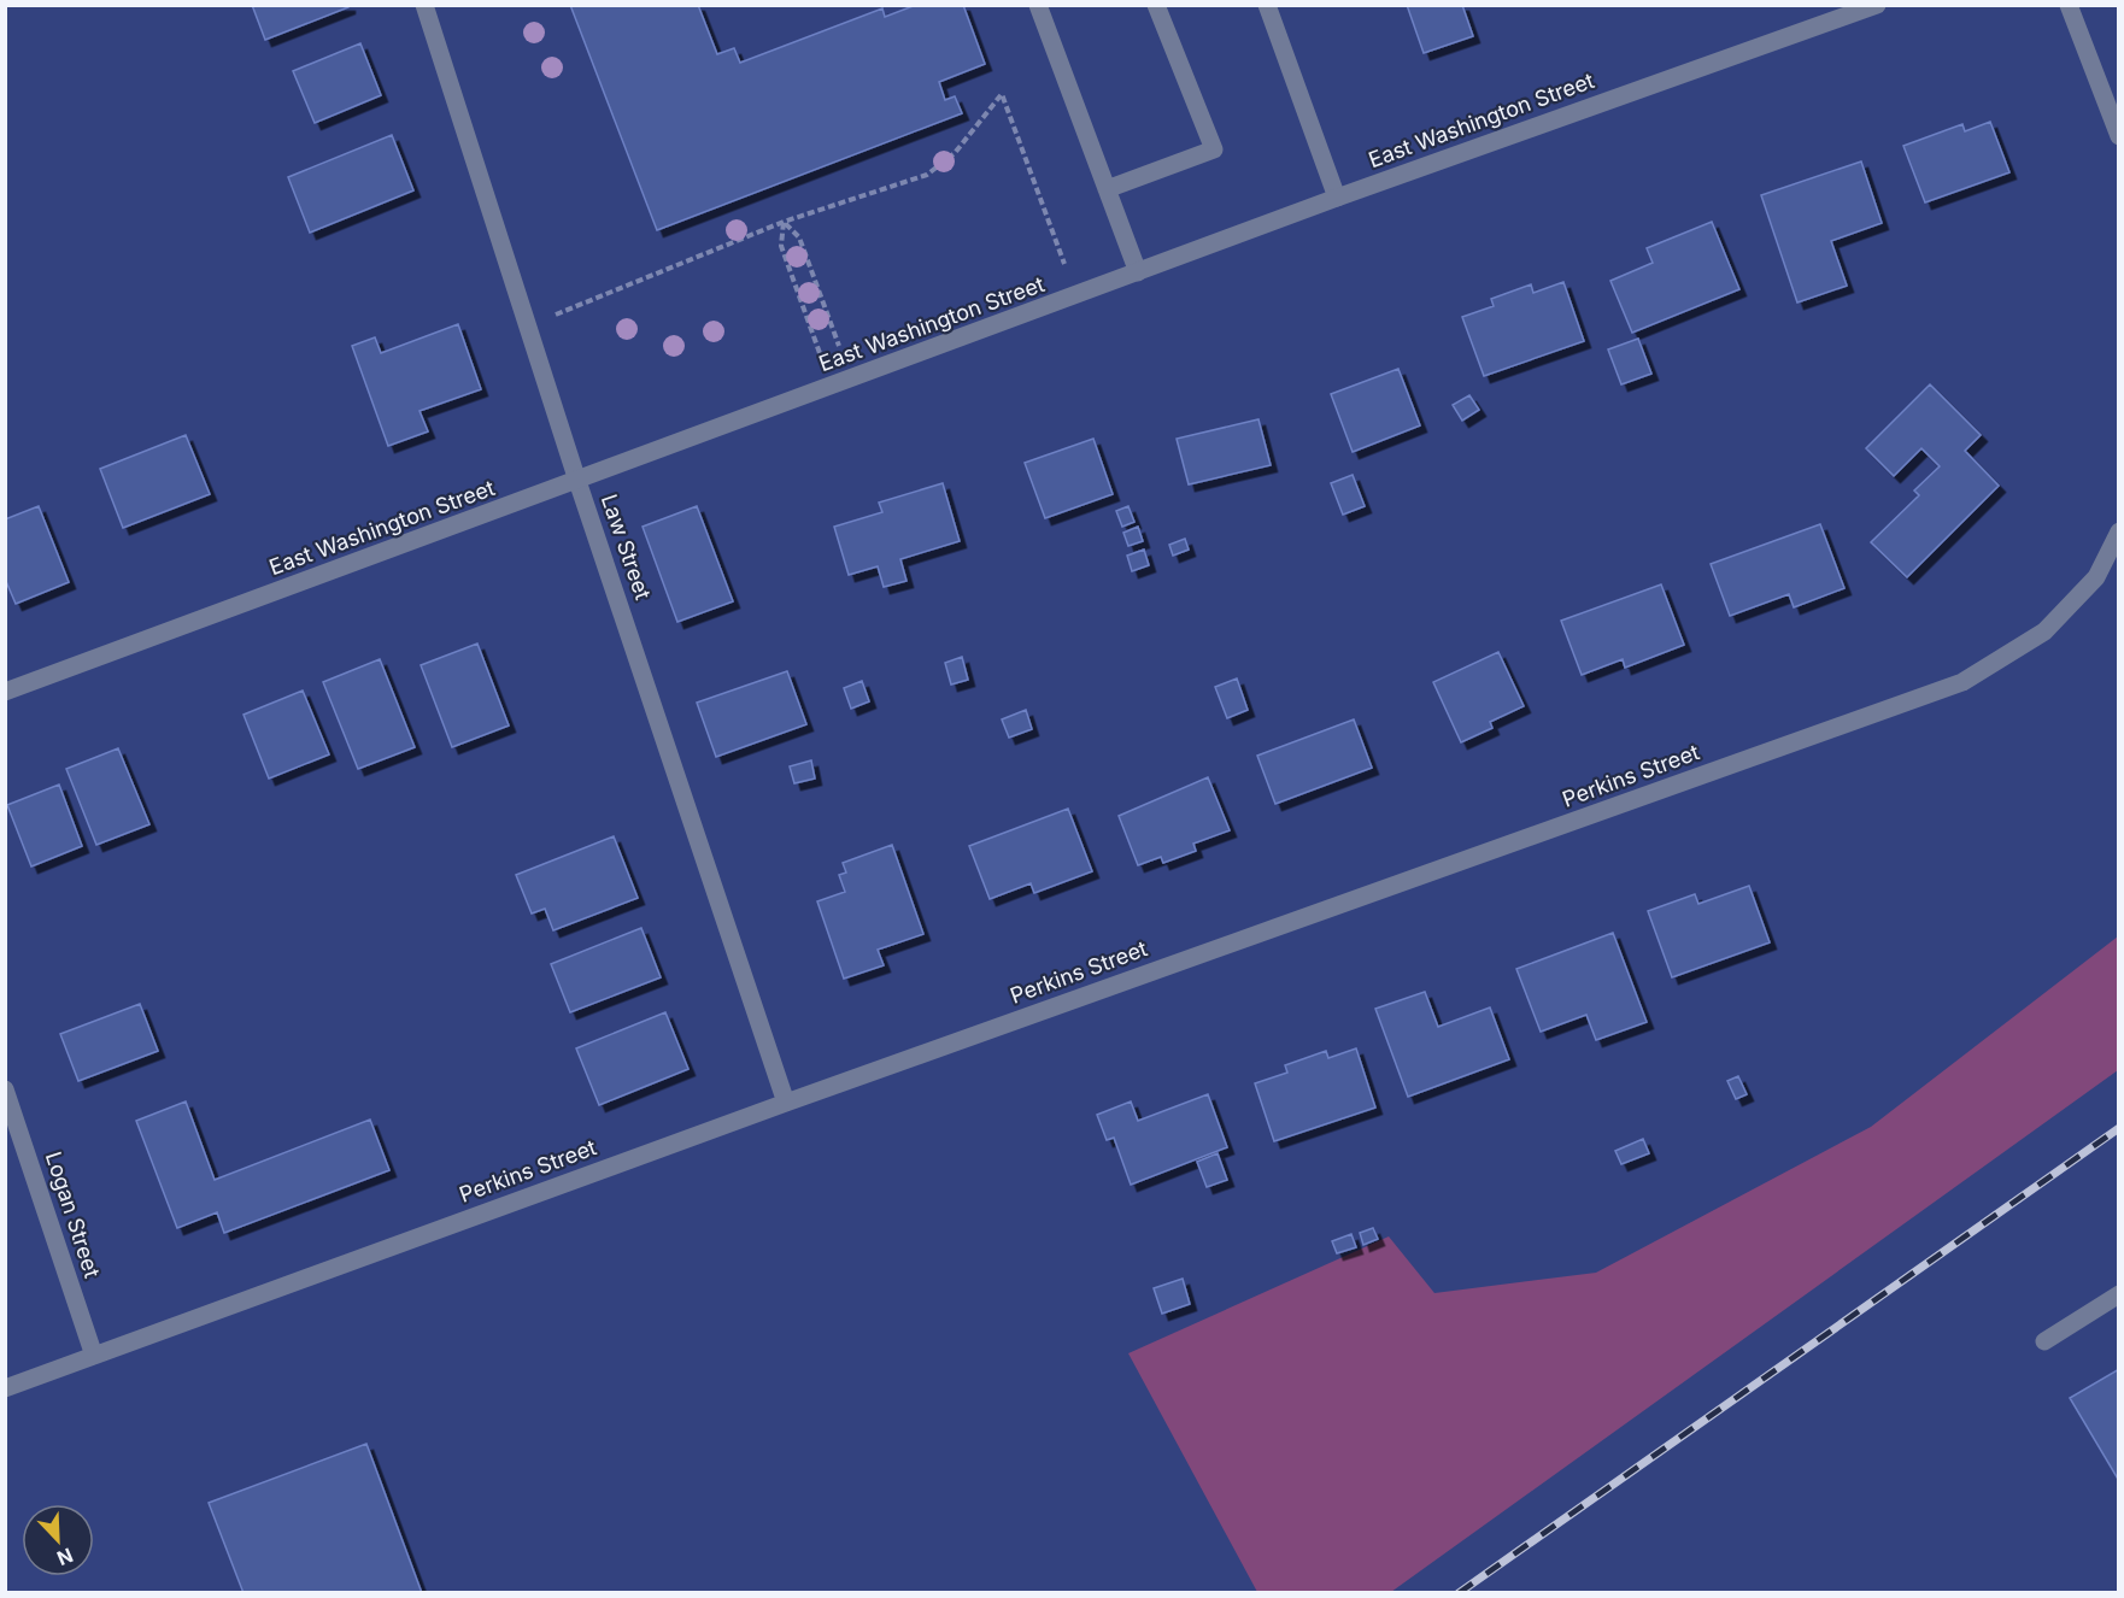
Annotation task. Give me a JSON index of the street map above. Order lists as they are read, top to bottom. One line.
{"streets":{"street":["East Washington Street","Law Street","Perkins Street","Logan Street"]},"crossings":[["East Washington Street","Law Street"],["Law Street","Perkins Street"],["Perkins Street","Logan Street"]],"north":"bottom right"}
